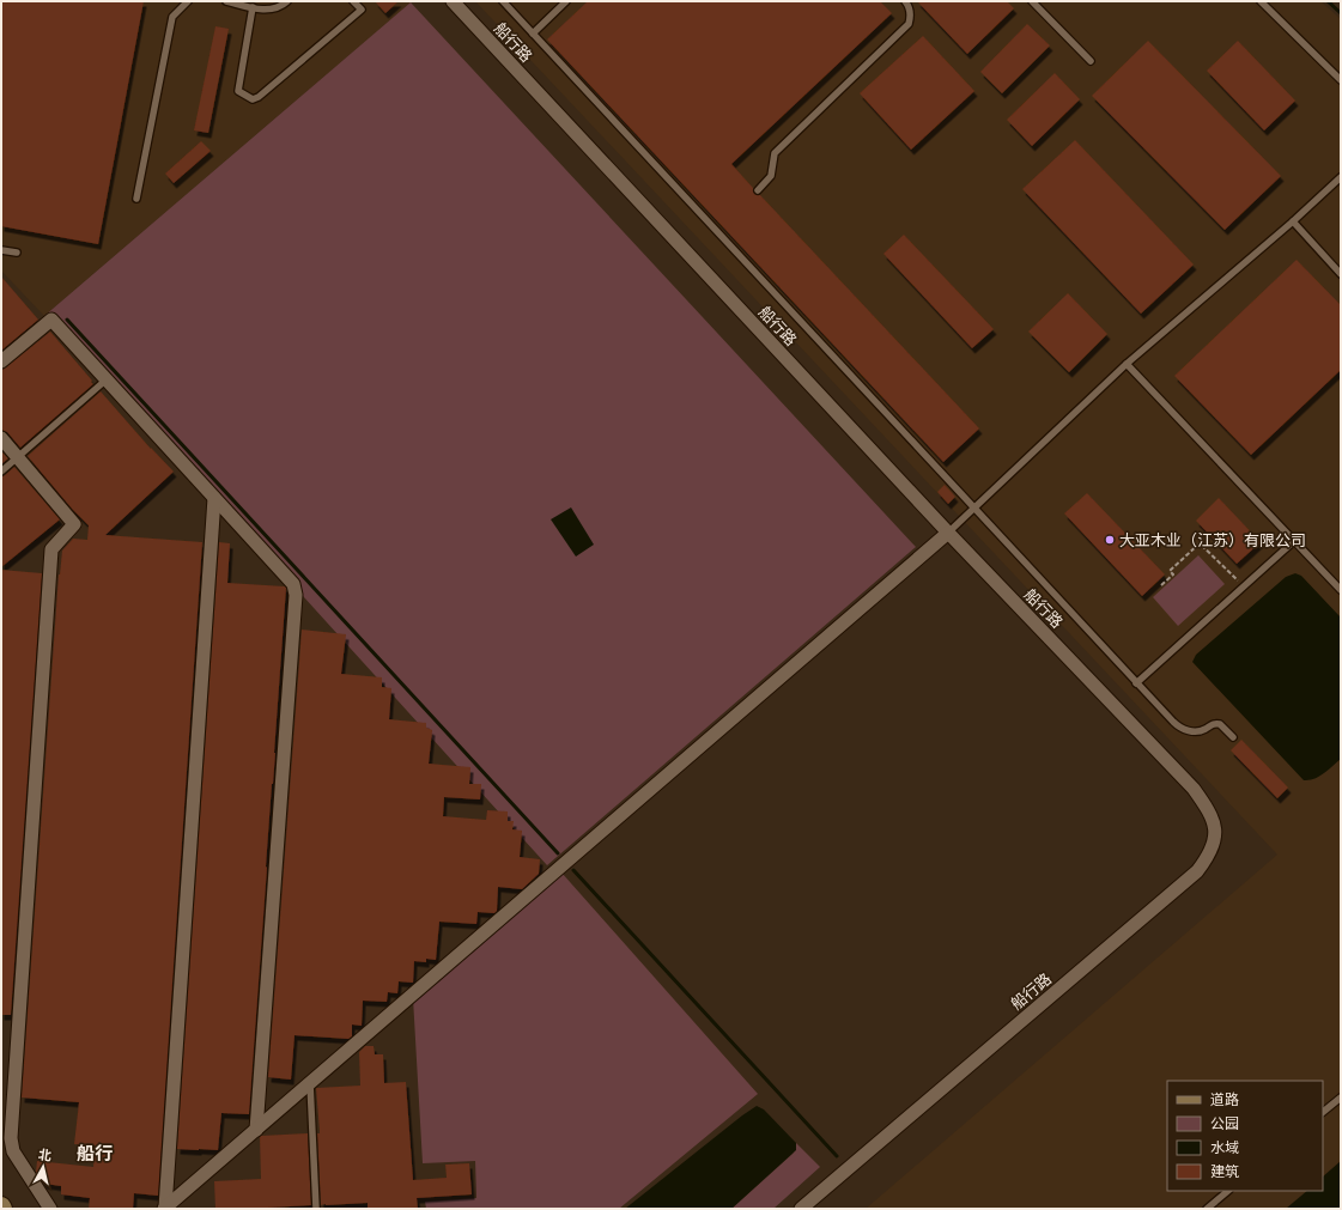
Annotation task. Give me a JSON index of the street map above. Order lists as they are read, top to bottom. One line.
{"streets":{"street":["船行路"]},"districts":["船行"],"places":["大亚木业（江苏）有限公司"],"legend":["道路","公园","水域","建筑"],"north":"top"}
